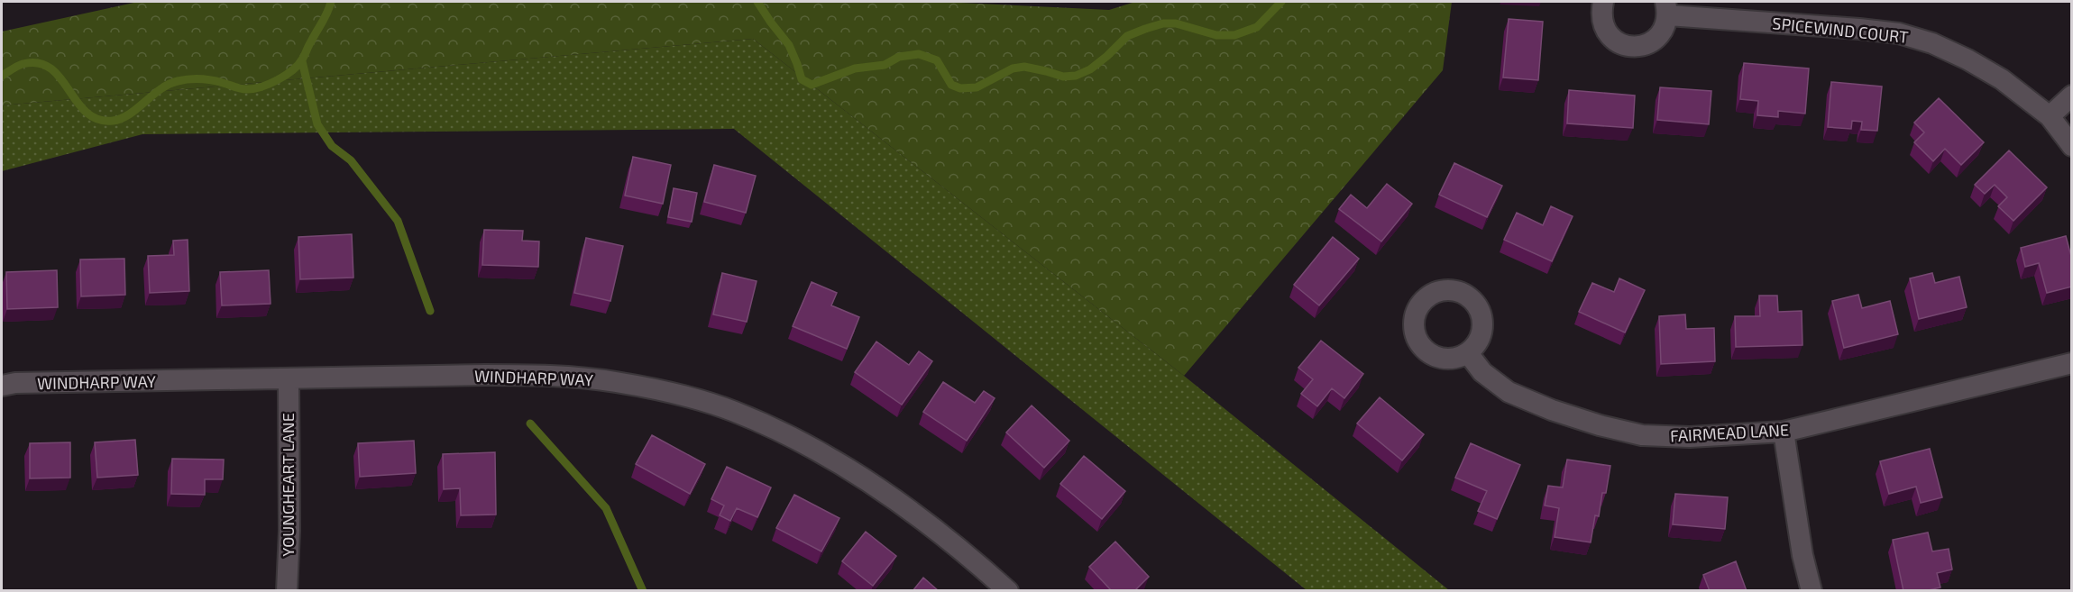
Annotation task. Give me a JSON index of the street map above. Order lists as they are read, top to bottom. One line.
{"streets":{"street":["SPICEWIND COURT","WINDHARP WAY","FAIRMEAD LANE","YOUNGHEART LANE"]},"crossings":[["WINDHARP WAY","YOUNGHEART LANE"]]}
